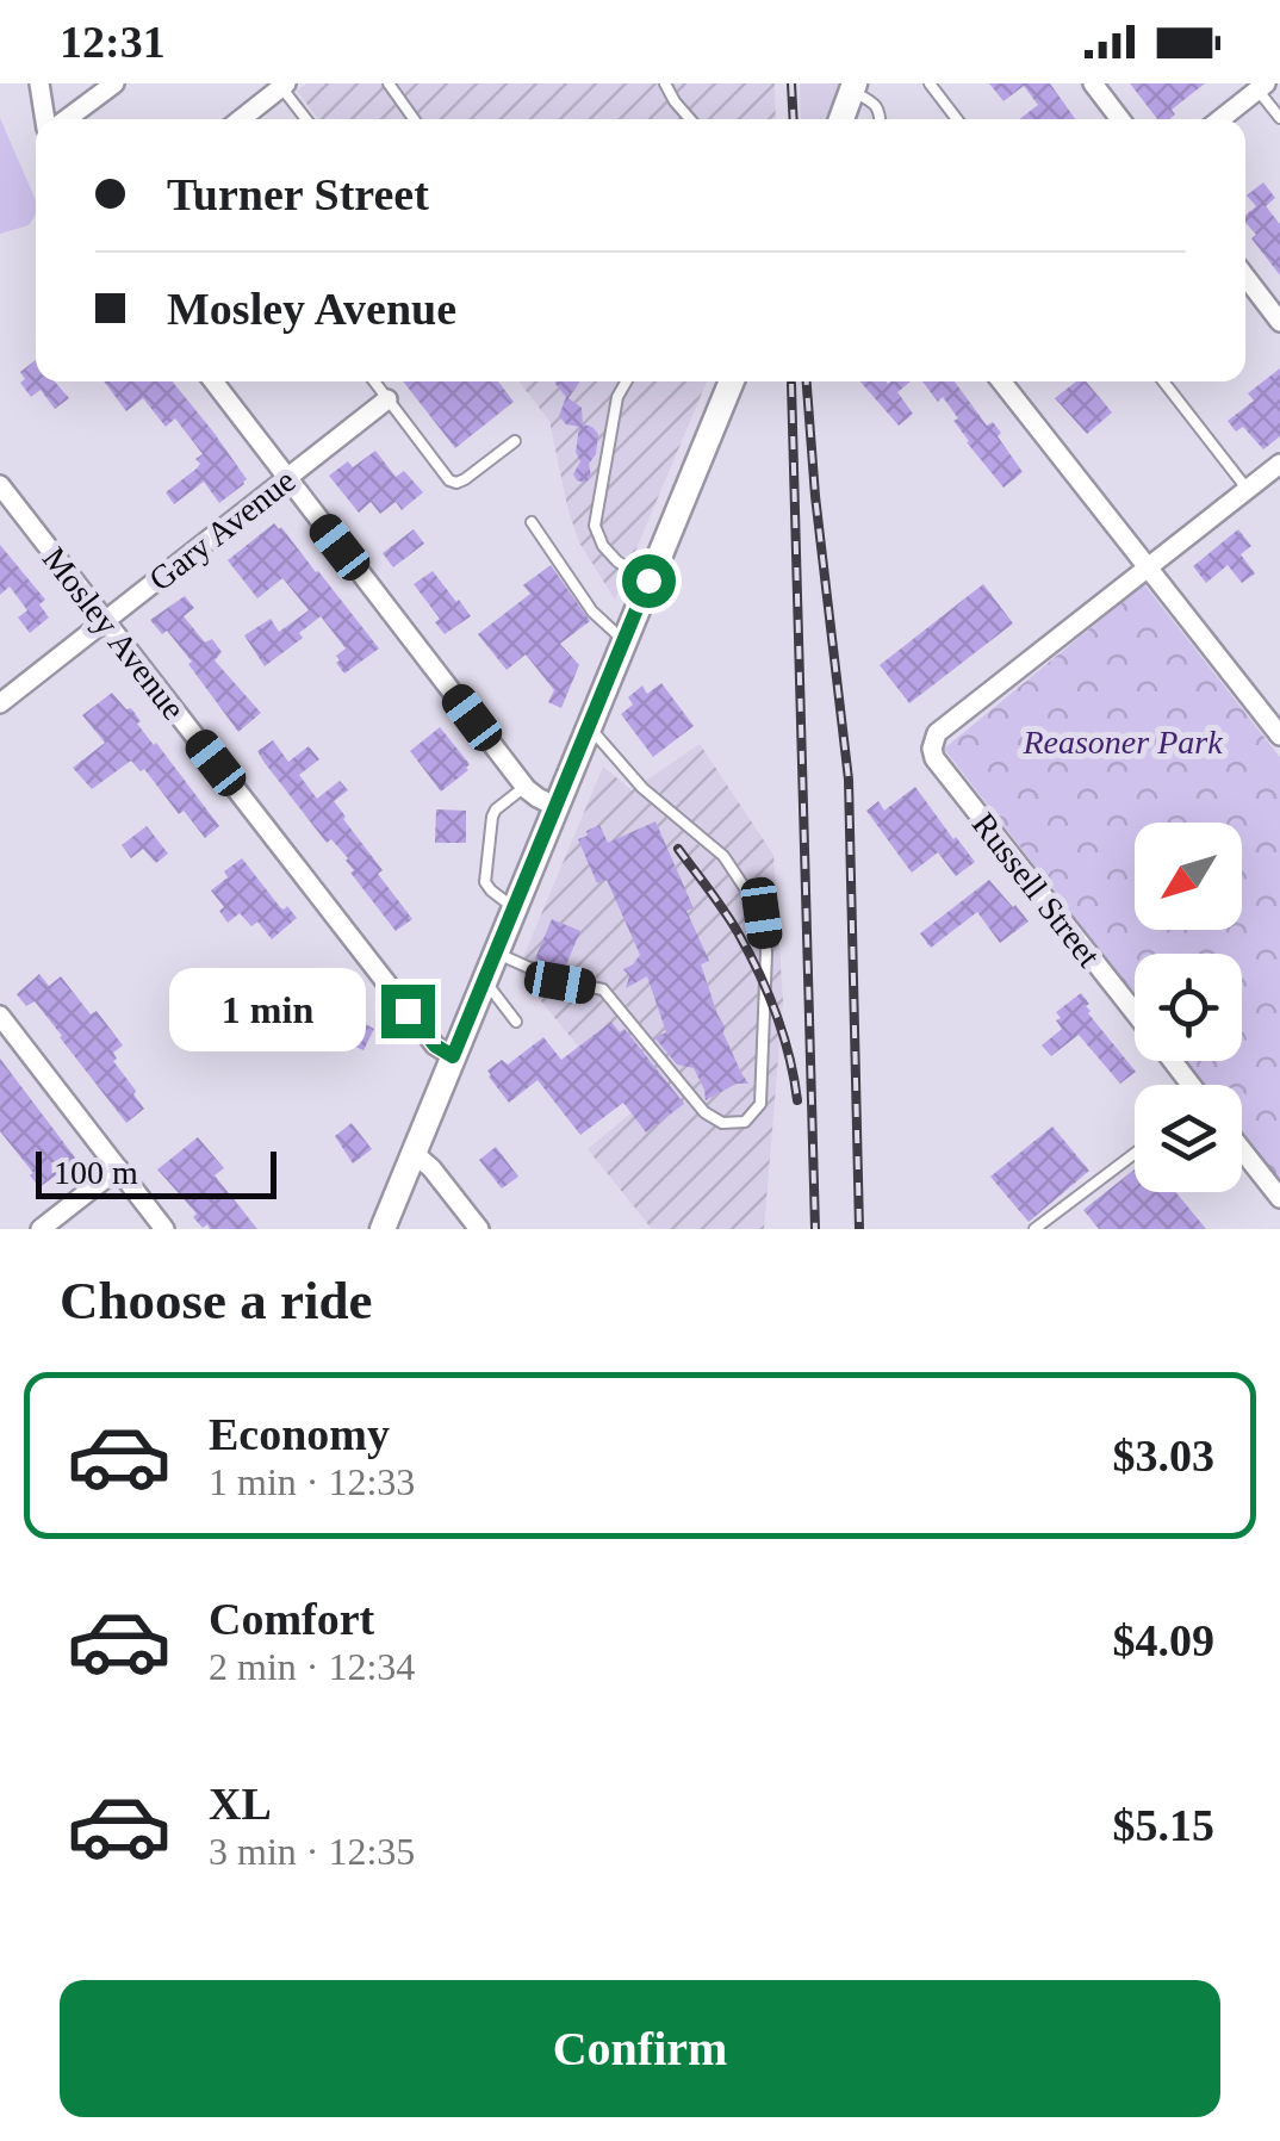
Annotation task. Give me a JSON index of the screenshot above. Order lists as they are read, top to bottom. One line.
{"streets":{"street":["Gary Avenue","Mosley Avenue","Russell Street"]},"crossings":[["Gary Avenue","Mosley Avenue"]],"parks":["Reasoner Park"],"scale_bar":"100 m","north":"bottom left","page":{"status":"12:31","banner":["Turner Street","Mosley Avenue"],"bubble":"1 min","scale":"100 m","heading":"Choose a ride","list":[{"name":"Economy","note":"1 min · 12:33","value":"$3.03"},{"name":"Comfort","note":"2 min · 12:34","value":"$4.09"},{"name":"XL","note":"3 min · 12:35","value":"$5.15"}],"buttons":"Confirm"}}
